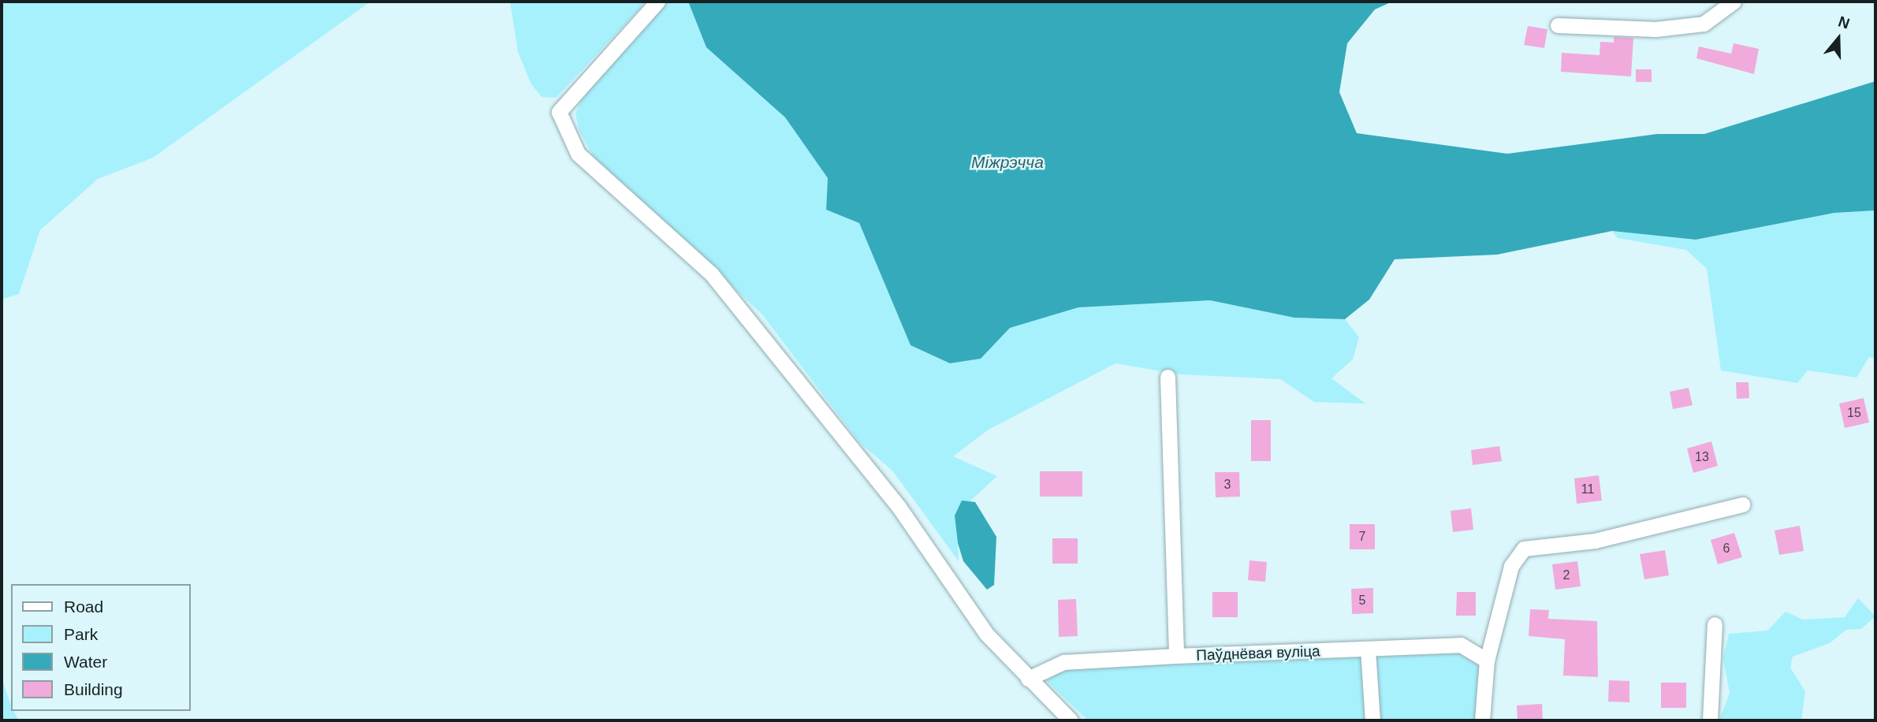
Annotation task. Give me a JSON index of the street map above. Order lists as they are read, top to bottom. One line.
{"streets":{"street":["Паўднёвая вуліца"]},"water":["Міжрэчча"],"house_numbers":["15","13","3","11","7","6","2","5"],"legend":["Road","Park","Water","Building"],"north":"top"}
